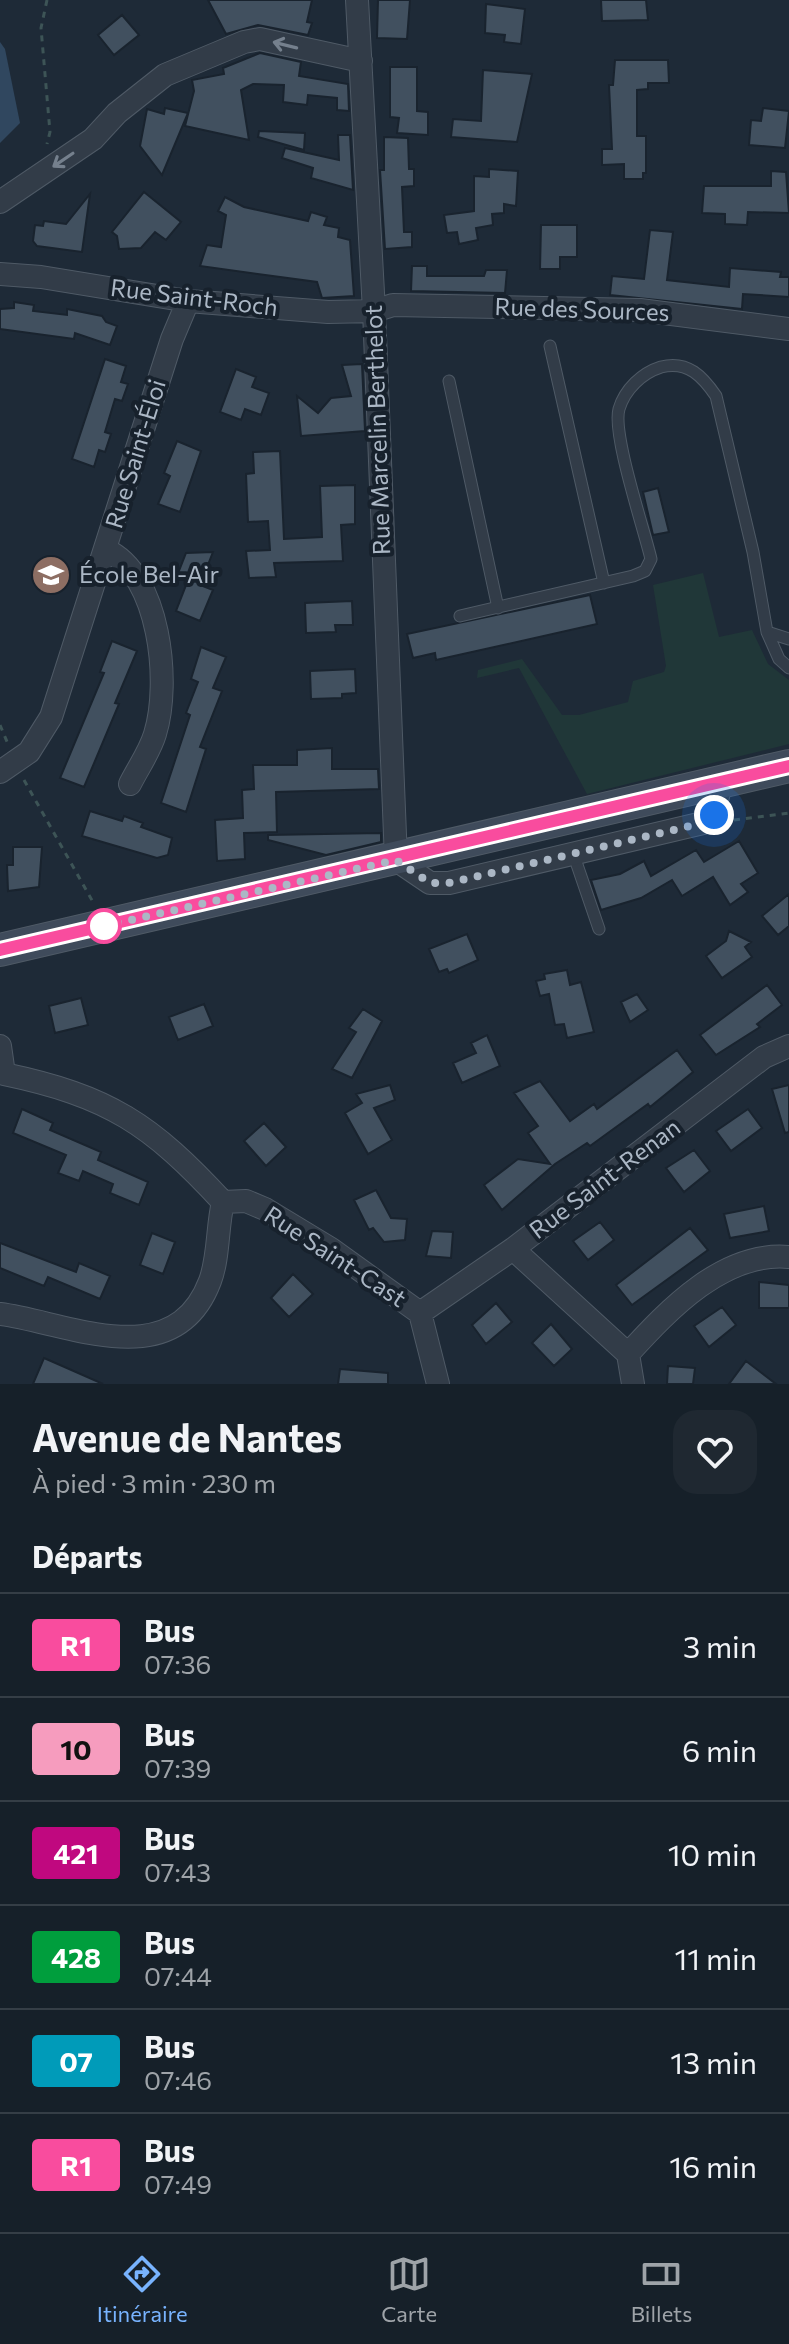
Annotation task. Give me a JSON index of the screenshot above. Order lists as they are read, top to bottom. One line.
{"streets":{"street":["Rue Saint-Roch","Rue des Sources","Rue Marcelin Berthelot","Rue Saint-Éloi","Rue Saint-Renan","Rue Saint-Cast"]},"crossings":[["Rue Saint-Roch","Rue des Sources"],["Rue Saint-Roch","Rue Marcelin Berthelot"],["Rue Saint-Roch","Rue Saint-Éloi"],["Rue des Sources","Rue Marcelin Berthelot"],["Rue Saint-Renan","Rue Saint-Cast"]],"places":{"school or university":["École Bel-Air"]},"lines":["bus line R1"],"page":{"heading":[["Avenue de Nantes","À pied · 3 min · 230 m"],"Départs"],"list":[{"mark":"R1","name":"Bus","note":"07:36","value":"3 min"},{"mark":"10","name":"Bus","note":"07:39","value":"6 min"},{"mark":"421","name":"Bus","note":"07:43","value":"10 min"},{"mark":"428","name":"Bus","note":"07:44","value":"11 min"},{"mark":"07","name":"Bus","note":"07:46","value":"13 min"},{"mark":"R1","name":"Bus","note":"07:49","value":"16 min"}],"tabs":["Itinéraire","Carte","Billets"]}}
